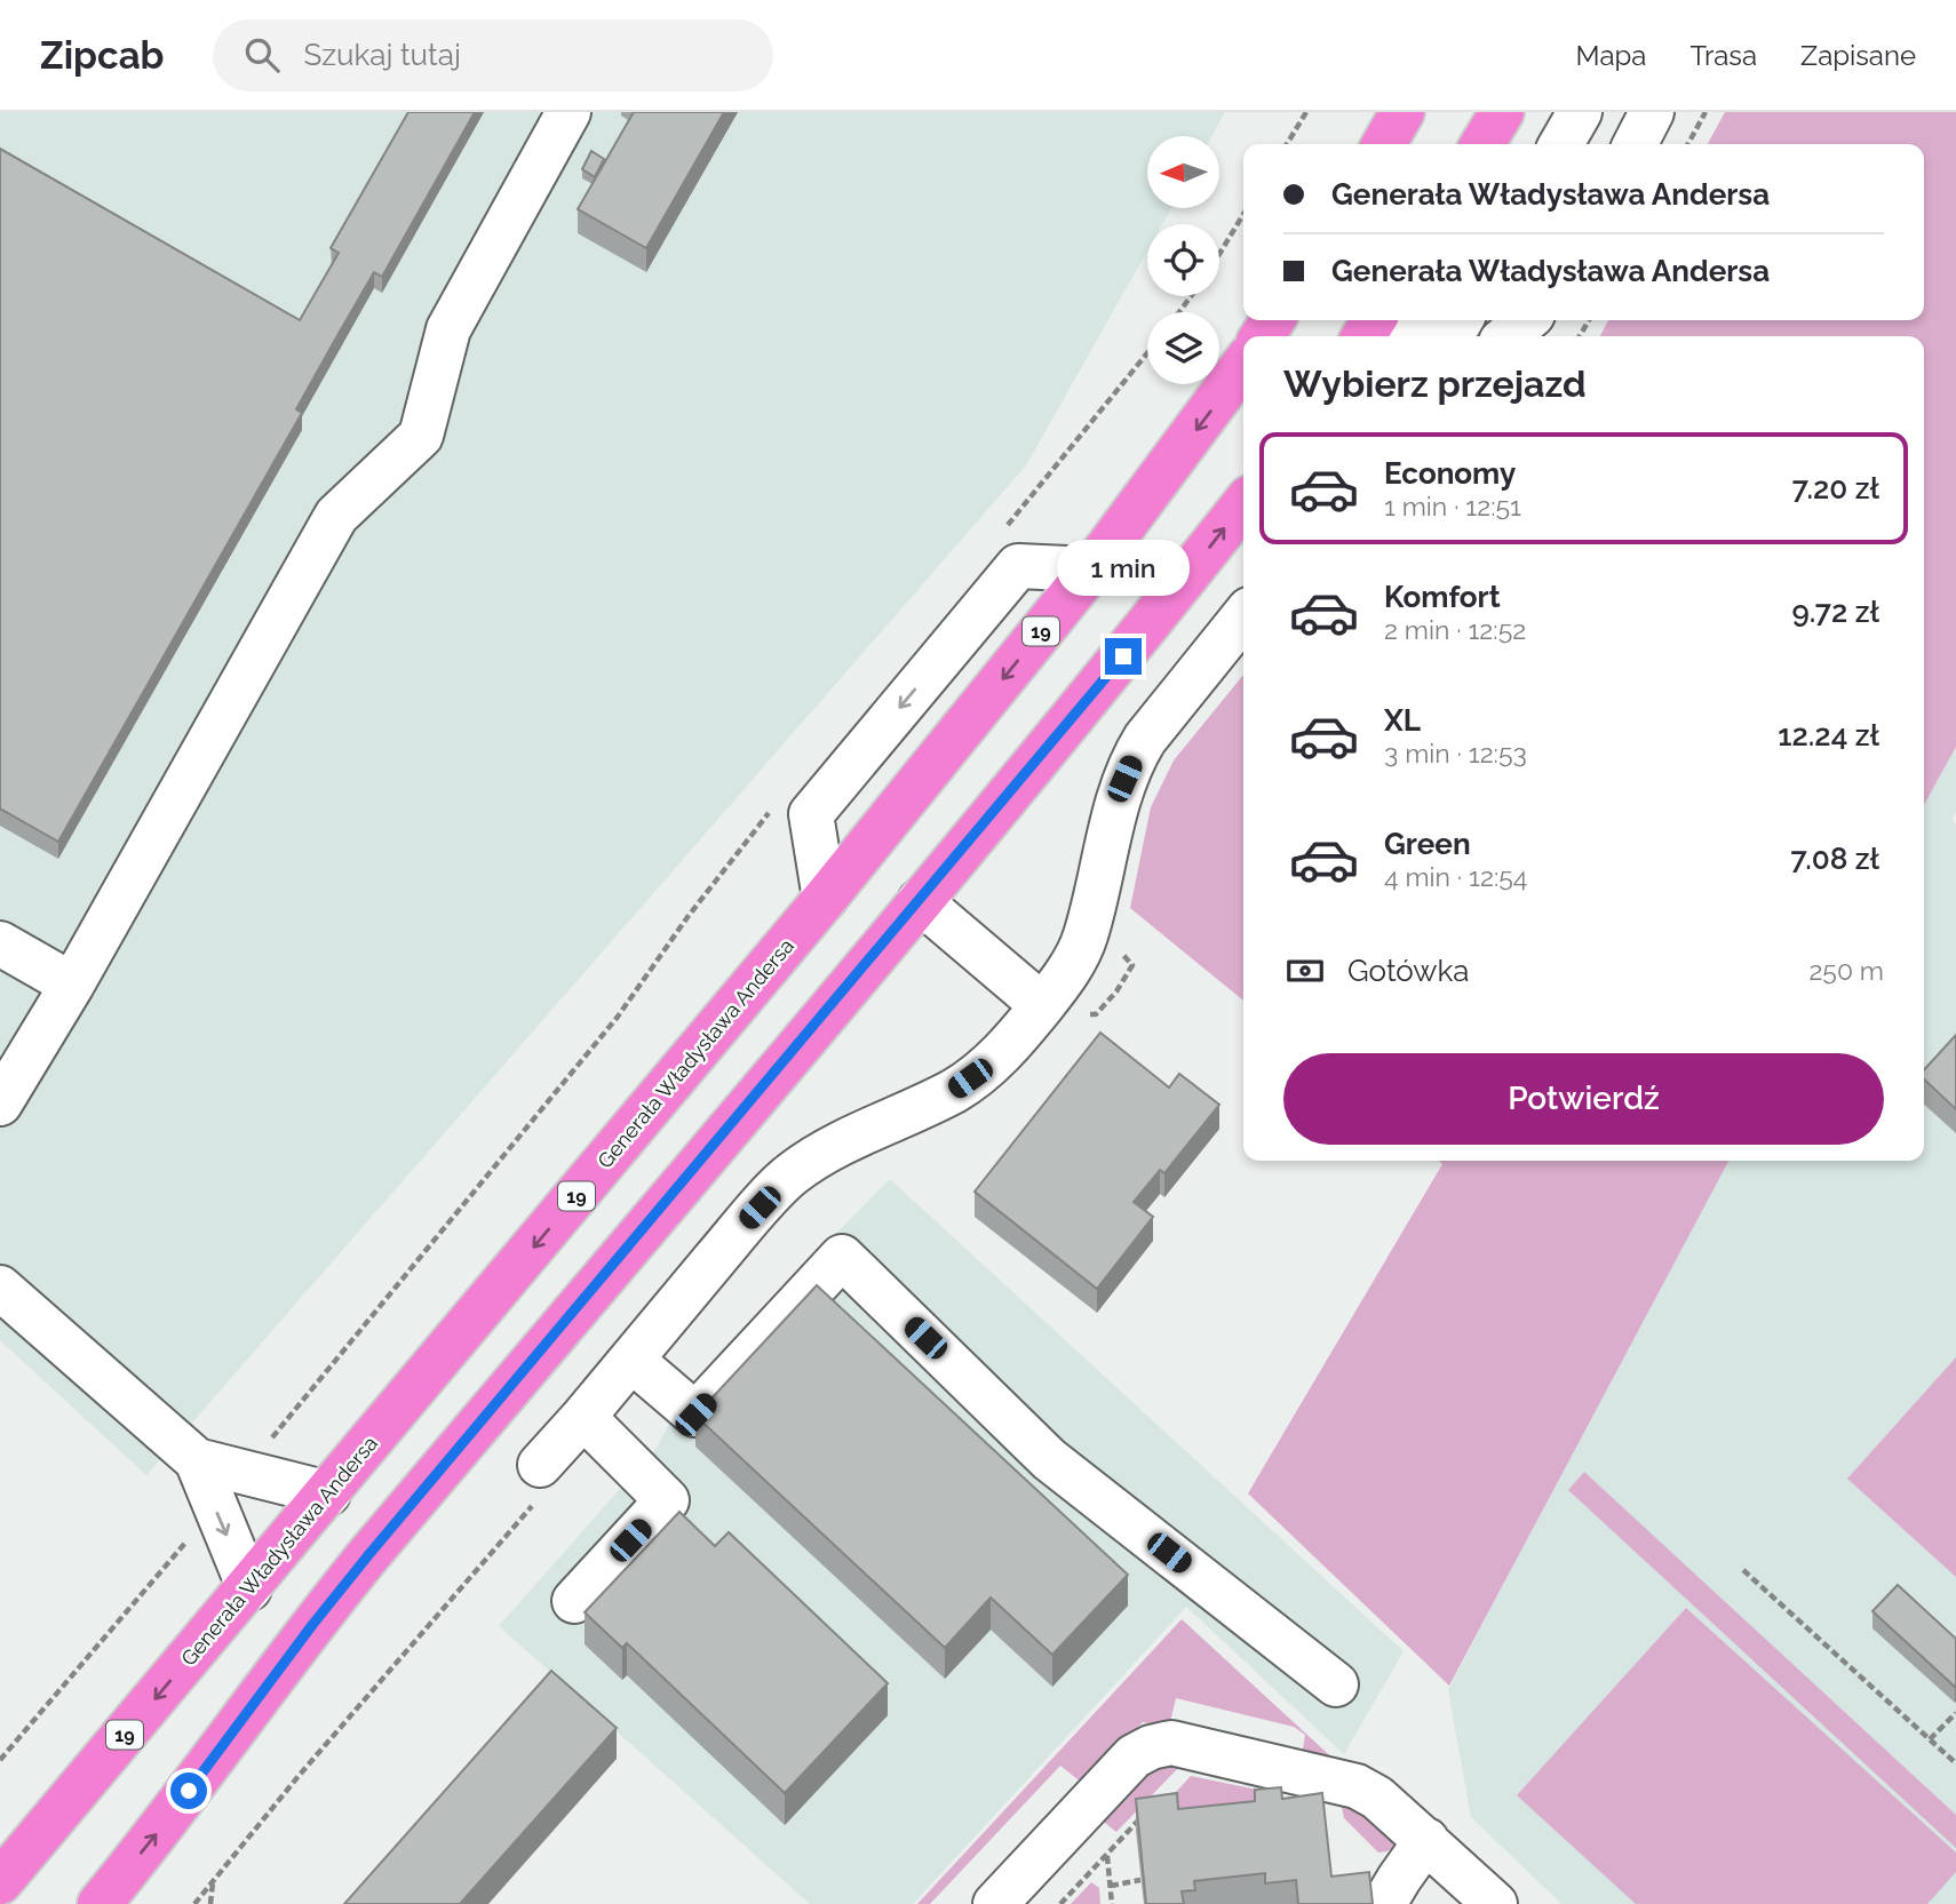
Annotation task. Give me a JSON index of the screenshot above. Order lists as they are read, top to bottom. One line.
{"streets":{"highway":["19","Generała Władysława Andersa"]},"north":"left","page":{"header":"Zipcab","search":"Szukaj tutaj","nav":["Mapa","Trasa","Zapisane"],"banner":["Generała Władysława Andersa","Generała Władysława Andersa"],"heading":"Wybierz przejazd","list":[{"name":"Economy","note":"1 min · 12:51","value":"7.20 zł"},{"name":"Komfort","note":"2 min · 12:52","value":"9.72 zł"},{"name":"XL","note":"3 min · 12:53","value":"12.24 zł"},{"name":"Green","note":"4 min · 12:54","value":"7.08 zł"}],"bubble":"1 min","pay":["Gotówka","250 m"],"buttons":"Potwierdź"}}
